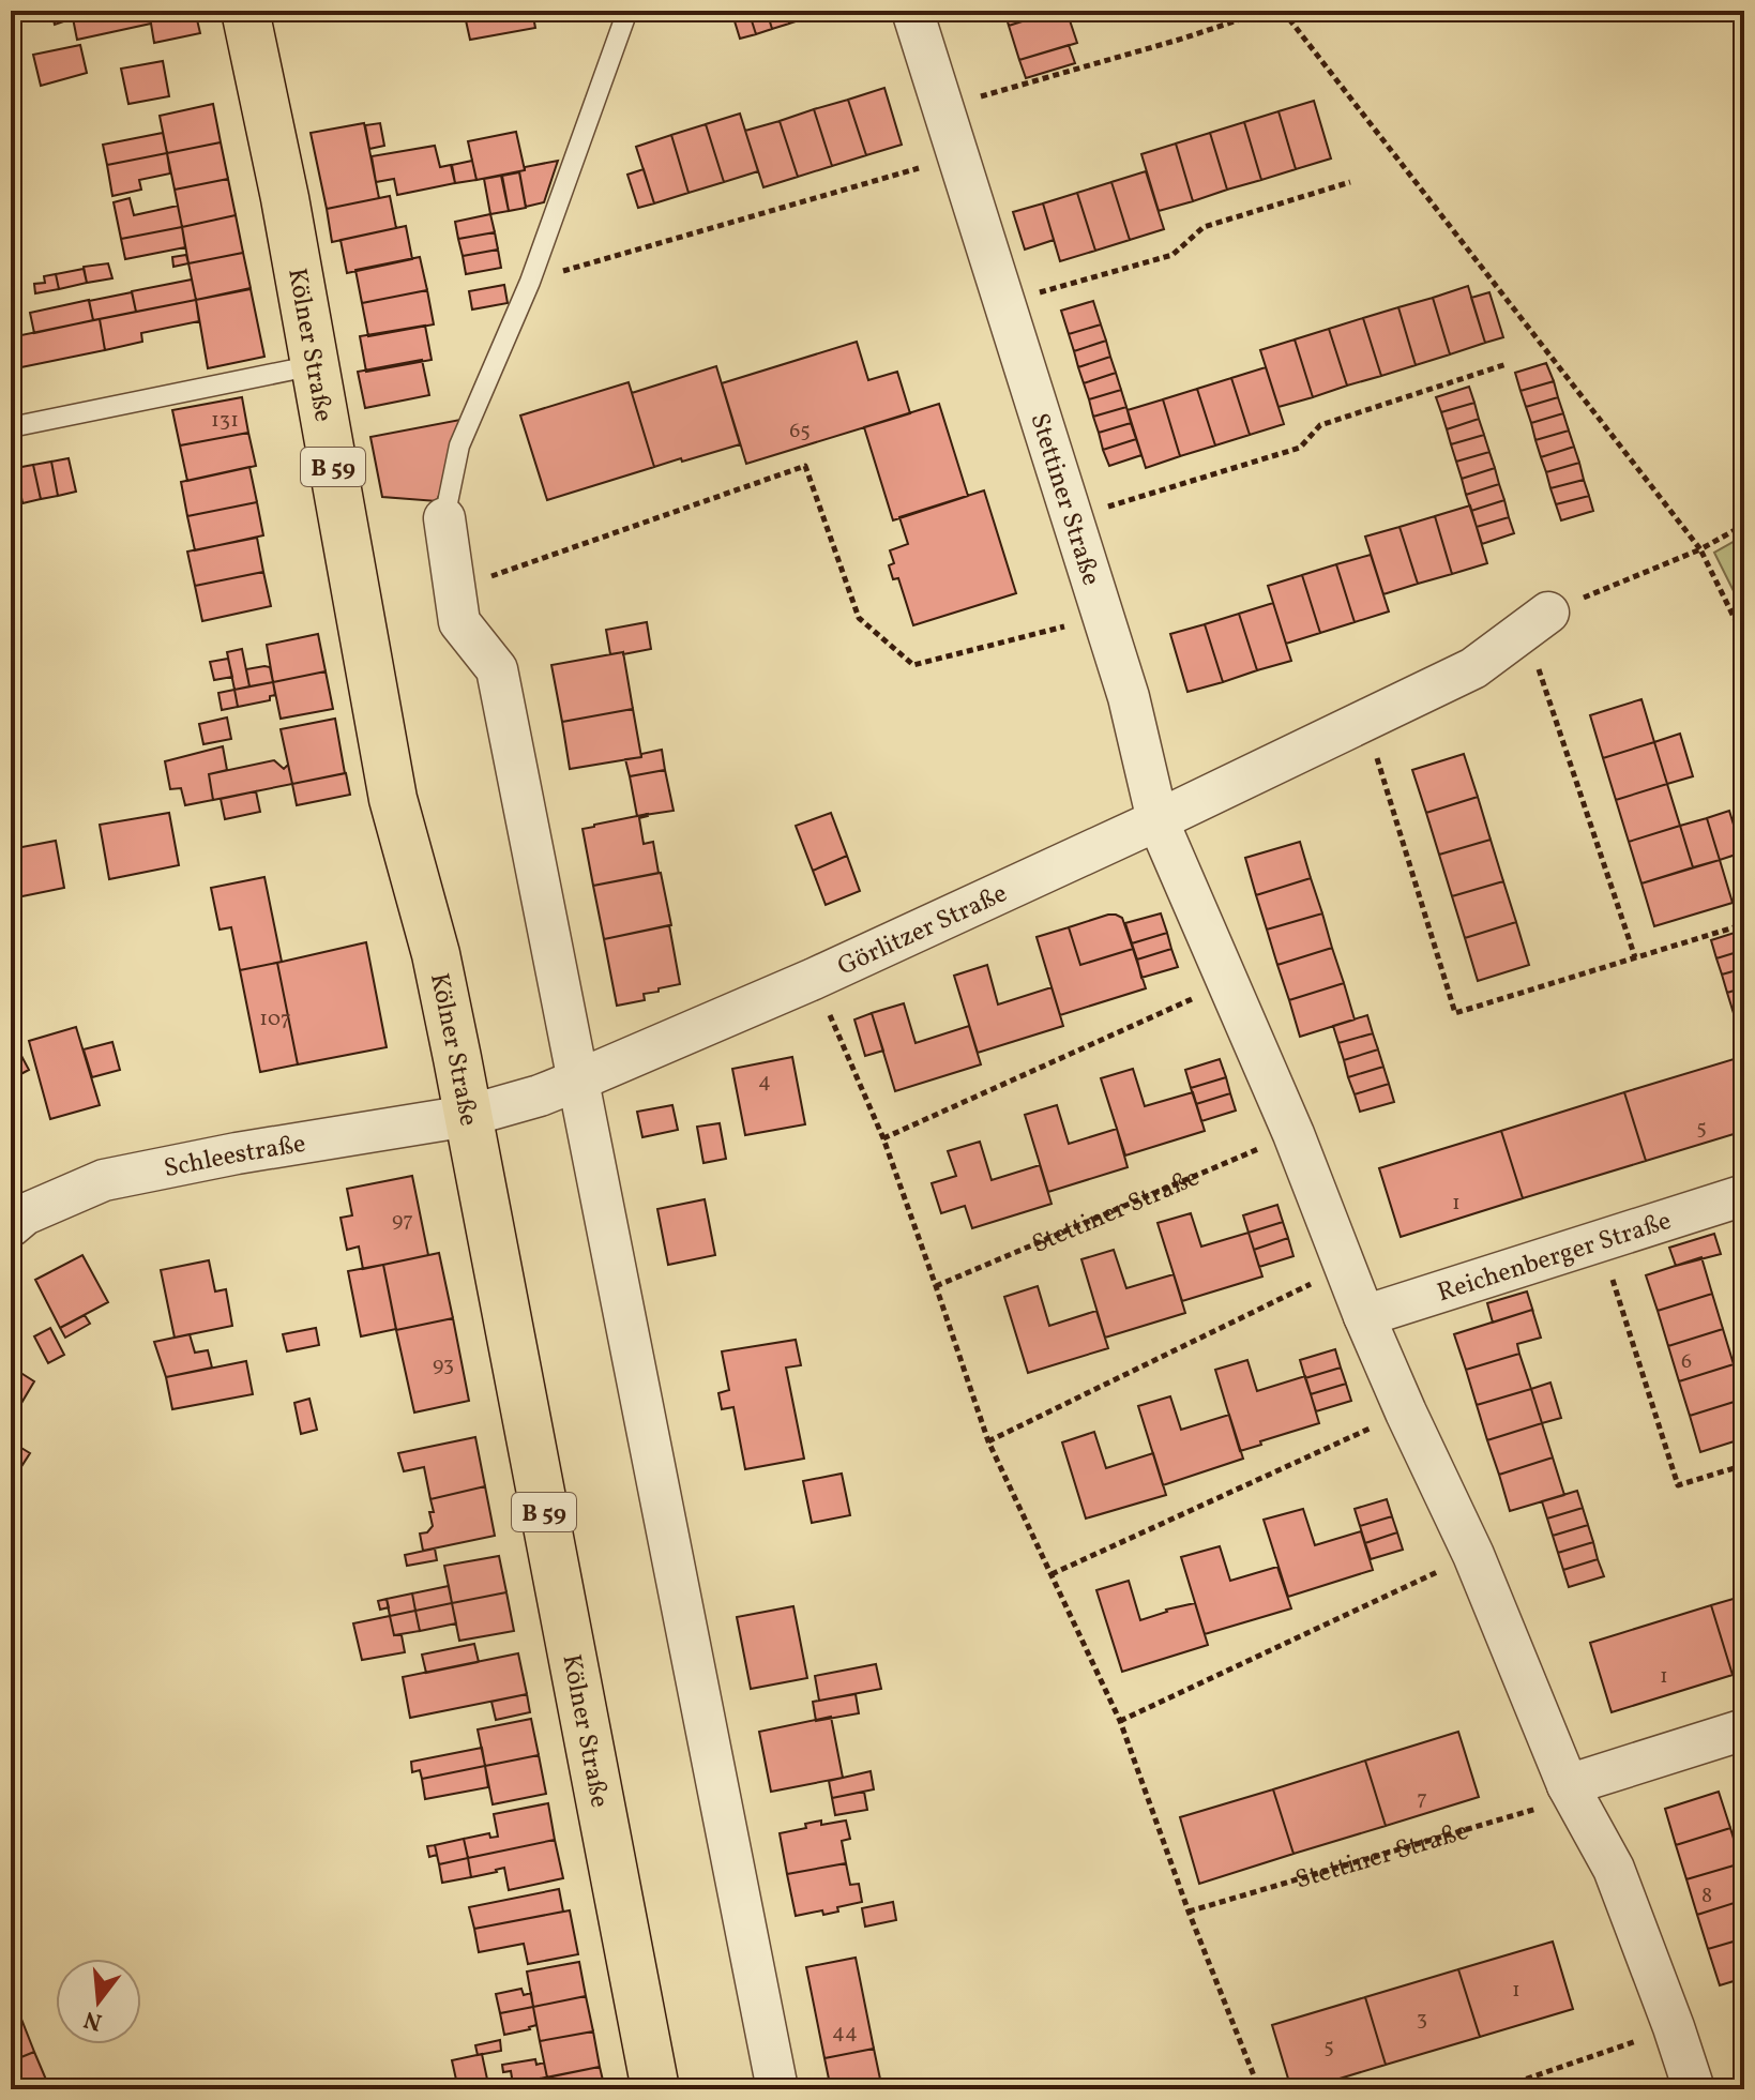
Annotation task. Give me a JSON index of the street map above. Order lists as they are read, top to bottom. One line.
{"streets":{"main road":["Kölner Straße","B 59"],"street":["Stettiner Straße","Görlitzer Straße","Schleestraße","Reichenberger Straße"]},"crossings":[["Kölner Straße","Görlitzer Straße"],["Kölner Straße","Schleestraße"],["Stettiner Straße","Görlitzer Straße"],["Stettiner Straße","Reichenberger Straße"],["Görlitzer Straße","Schleestraße"]],"house_numbers":["131","65","107","4","5","1","97","6","93","1","7","8","1","3","44","5"],"north":"bottom"}
